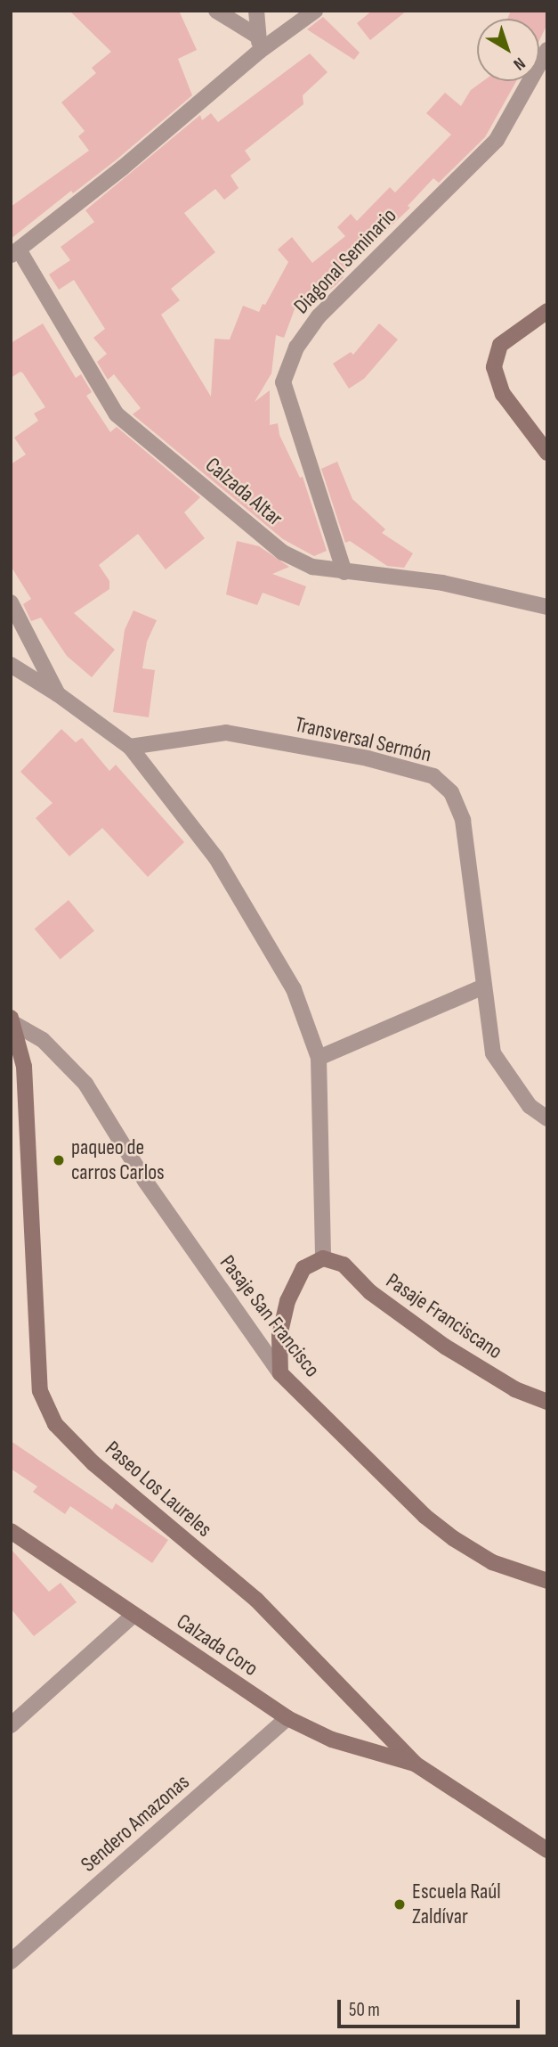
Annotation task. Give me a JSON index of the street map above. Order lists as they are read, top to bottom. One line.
{"streets":{"street":["Diagonal Seminario","Calzada Altar","Transversal Sermón","Pasaje San Francisco","Pasaje Franciscano","Paseo Los Laureles","Calzada Coro","Sendero Amazonas"]},"crossings":[["Diagonal Seminario","Calzada Altar"],["Pasaje San Francisco","Paseo Los Laureles"],["Paseo Los Laureles","Calzada Coro"],["Calzada Coro","Sendero Amazonas"]],"places":["paqueo de carros Carlos","Escuela Raúl Zaldívar"],"scale_bar":"50 m","north":"bottom right"}
